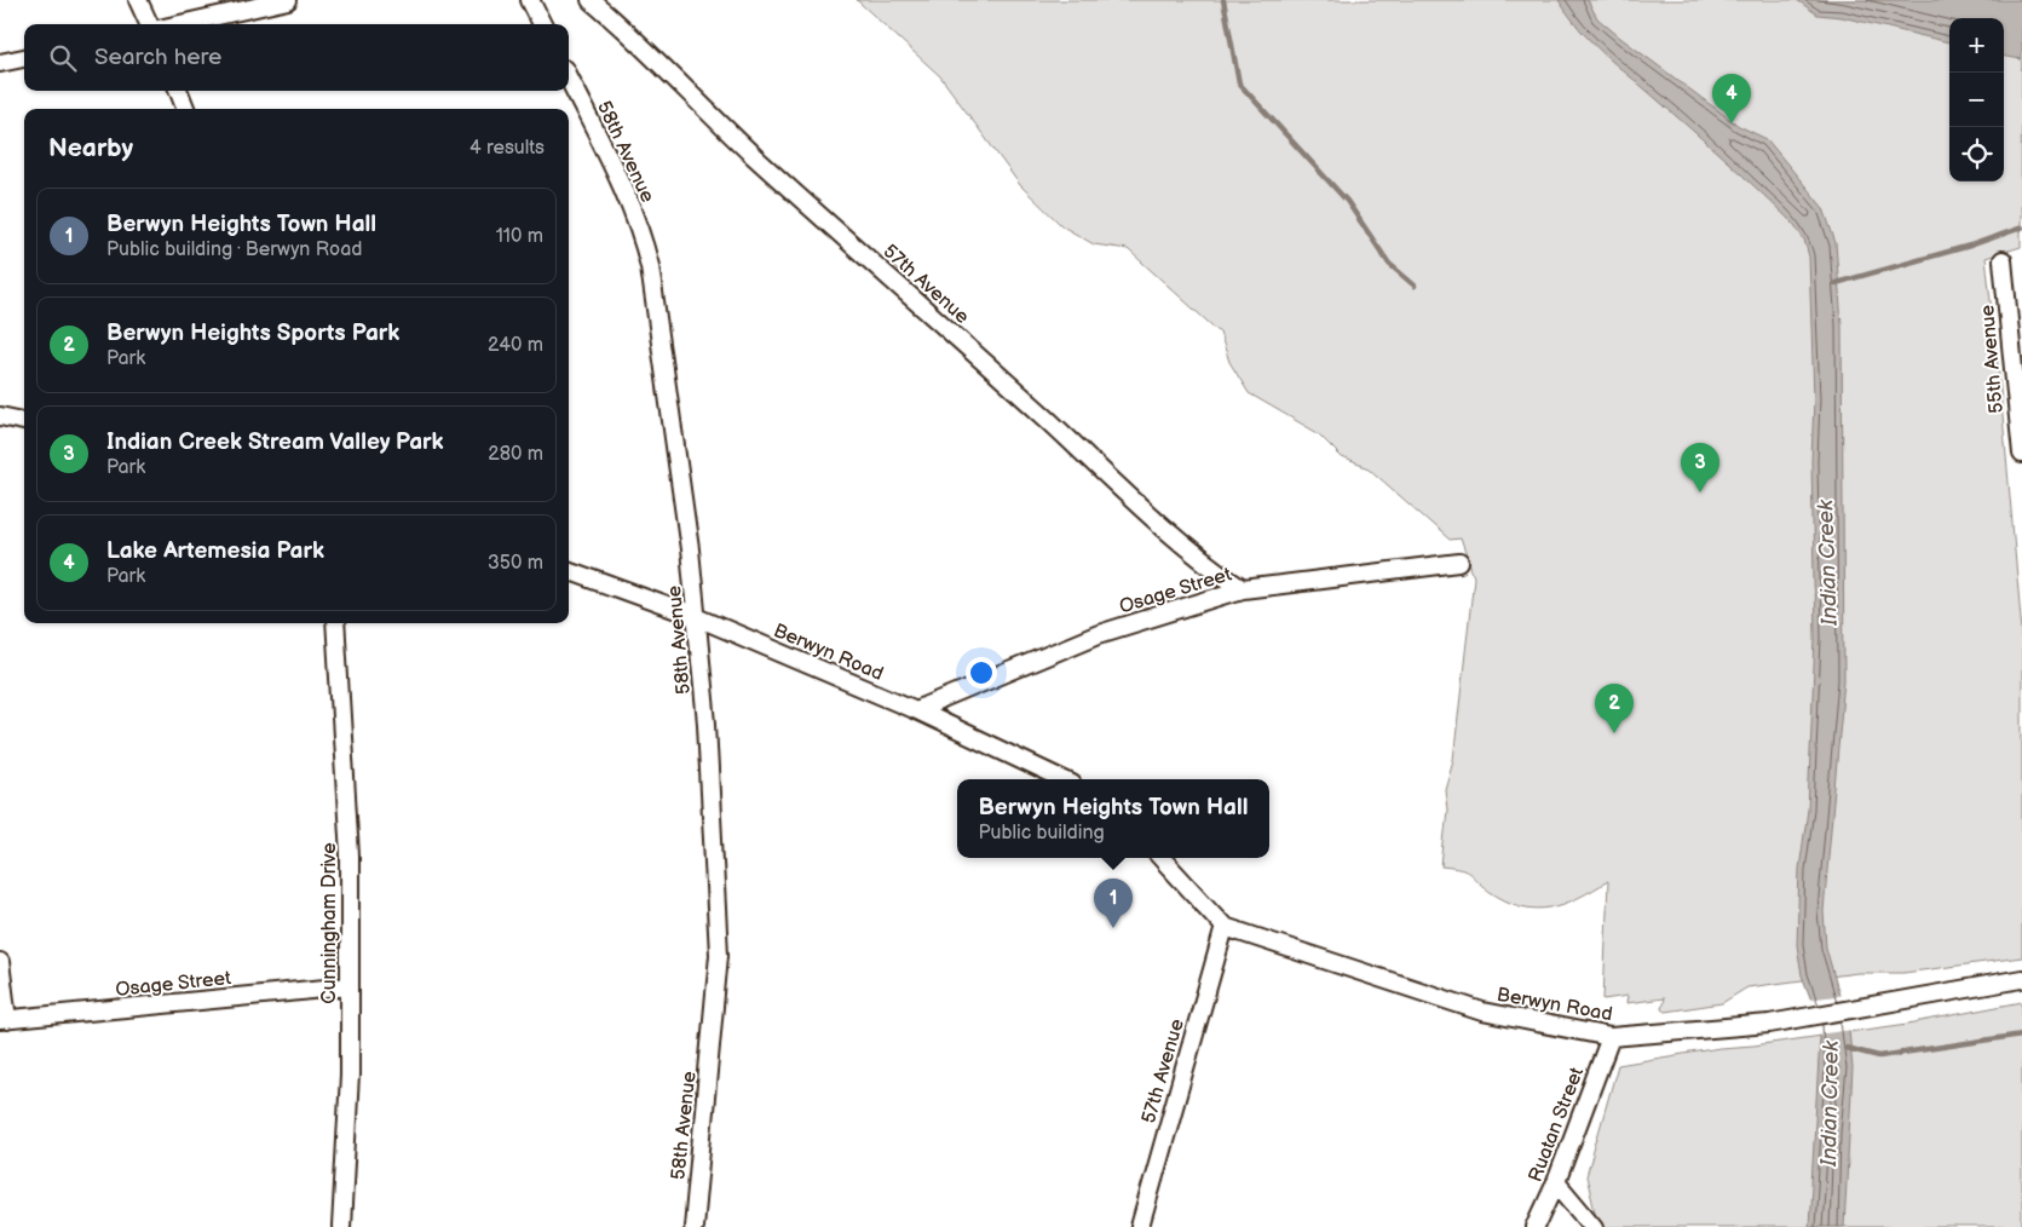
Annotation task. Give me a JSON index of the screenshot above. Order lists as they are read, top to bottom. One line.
{"streets":{"street":["58th Avenue","57th Avenue","55th Avenue","Osage Street","Berwyn Road","Cunningham Drive","Ruatan Street"]},"crossings":[["58th Avenue","Berwyn Road"],["57th Avenue","Osage Street"],["57th Avenue","Berwyn Road"],["Osage Street","Berwyn Road"],["Osage Street","Cunningham Drive"],["Berwyn Road","Ruatan Street"]],"water":["Indian Creek"],"page":{"map_buttons":["+","−"],"search":"Search here","pins":["4","3","2","1"],"heading":["Nearby","4 results"],"list":[{"mark":"1","name":"Berwyn Heights Town Hall","note":"Public building · Berwyn Road","value":"110 m"},{"mark":"2","name":"Berwyn Heights Sports Park","note":"Park","value":"240 m"},{"mark":"3","name":"Indian Creek Stream Valley Park","note":"Park","value":"280 m"},{"mark":"4","name":"Lake Artemesia Park","note":"Park","value":"350 m"}],"popup":["Berwyn Heights Town Hall","Public building"]}}
